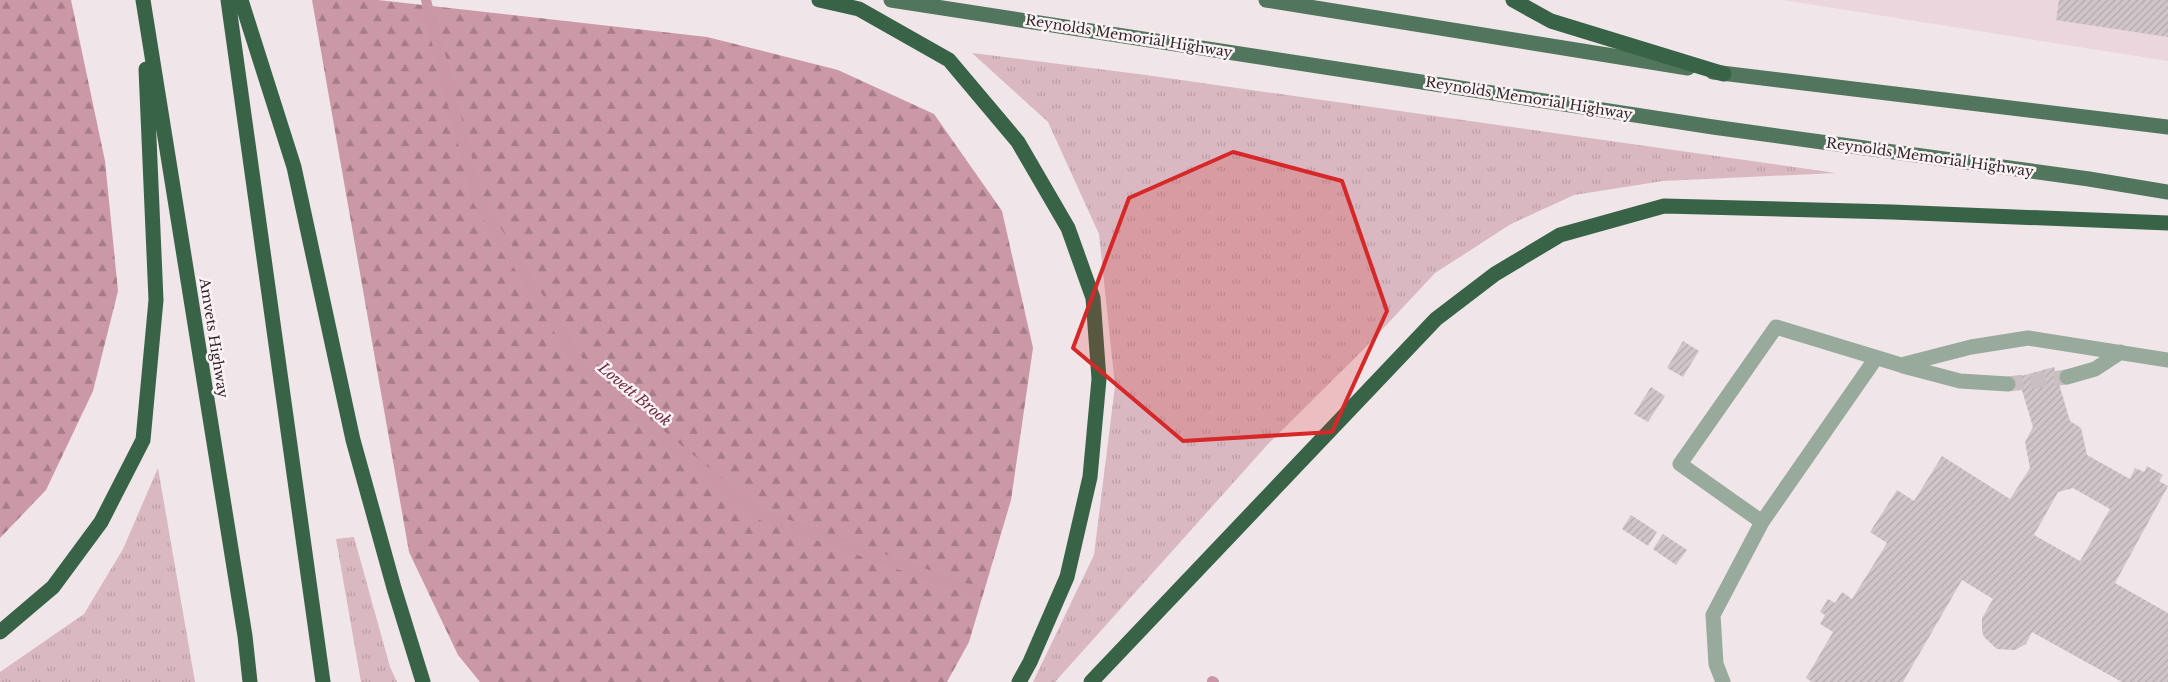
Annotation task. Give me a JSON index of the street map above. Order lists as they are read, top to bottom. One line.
{"streets":{"highway":["Amvets Highway"],"main road":["Reynolds Memorial Highway"]},"water":["Lovett Brook"]}
